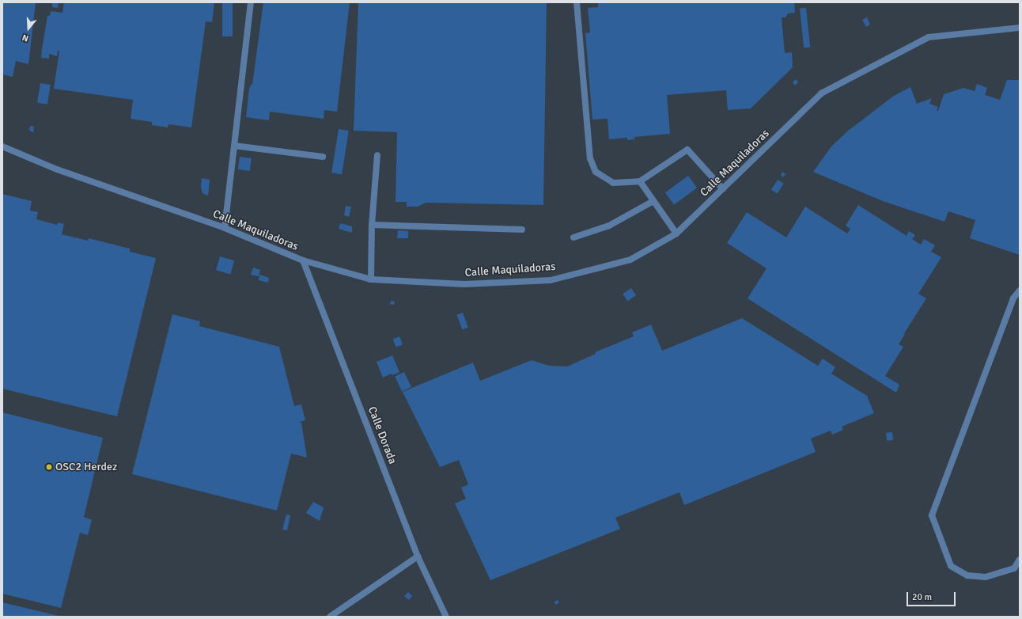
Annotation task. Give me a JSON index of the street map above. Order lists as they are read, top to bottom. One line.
{"streets":{"street":["Calle Maquiladoras","Calle Dorada"]},"crossings":[["Calle Maquiladoras","Calle Dorada"]],"places":["OSC2 Herdez"],"scale_bar":"20 m","north":"bottom"}
